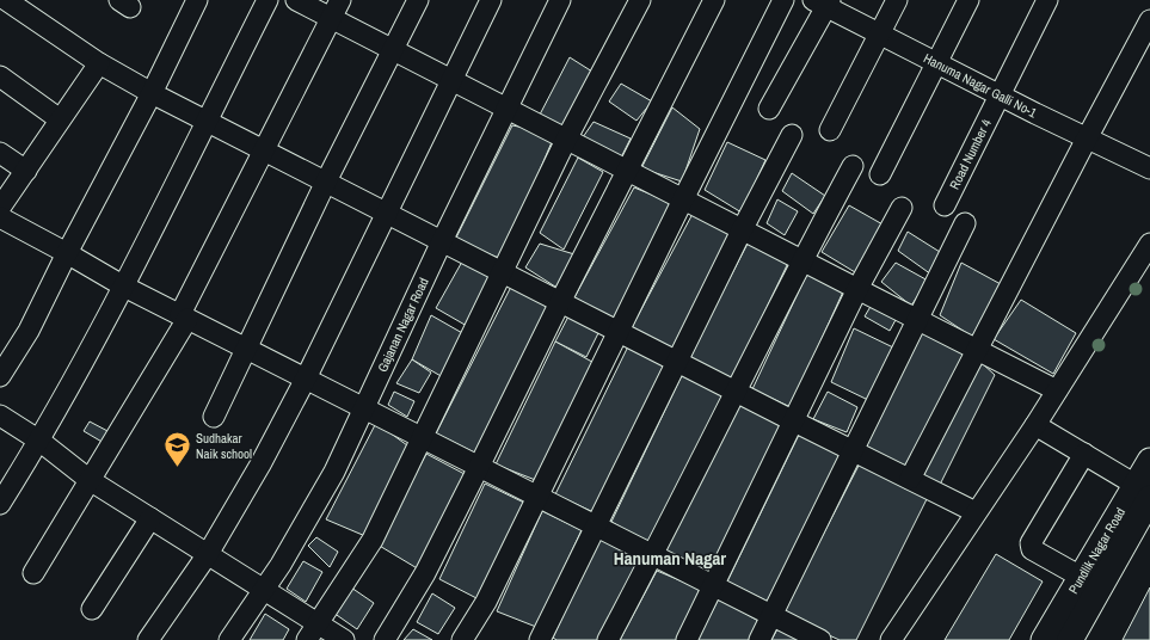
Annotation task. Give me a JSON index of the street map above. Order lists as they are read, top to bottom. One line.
{"streets":{"main road":["Pundlik Nagar Road"],"street":["Hanuma Nagar Galli No-1","Road Number 4","Gajanan Nagar Road"]},"crossings":[["Hanuma Nagar Galli No-1","Road Number 4"]],"districts":["Hanuman Nagar"],"places":{"school or university":["Sudhakar Naik school"]}}
